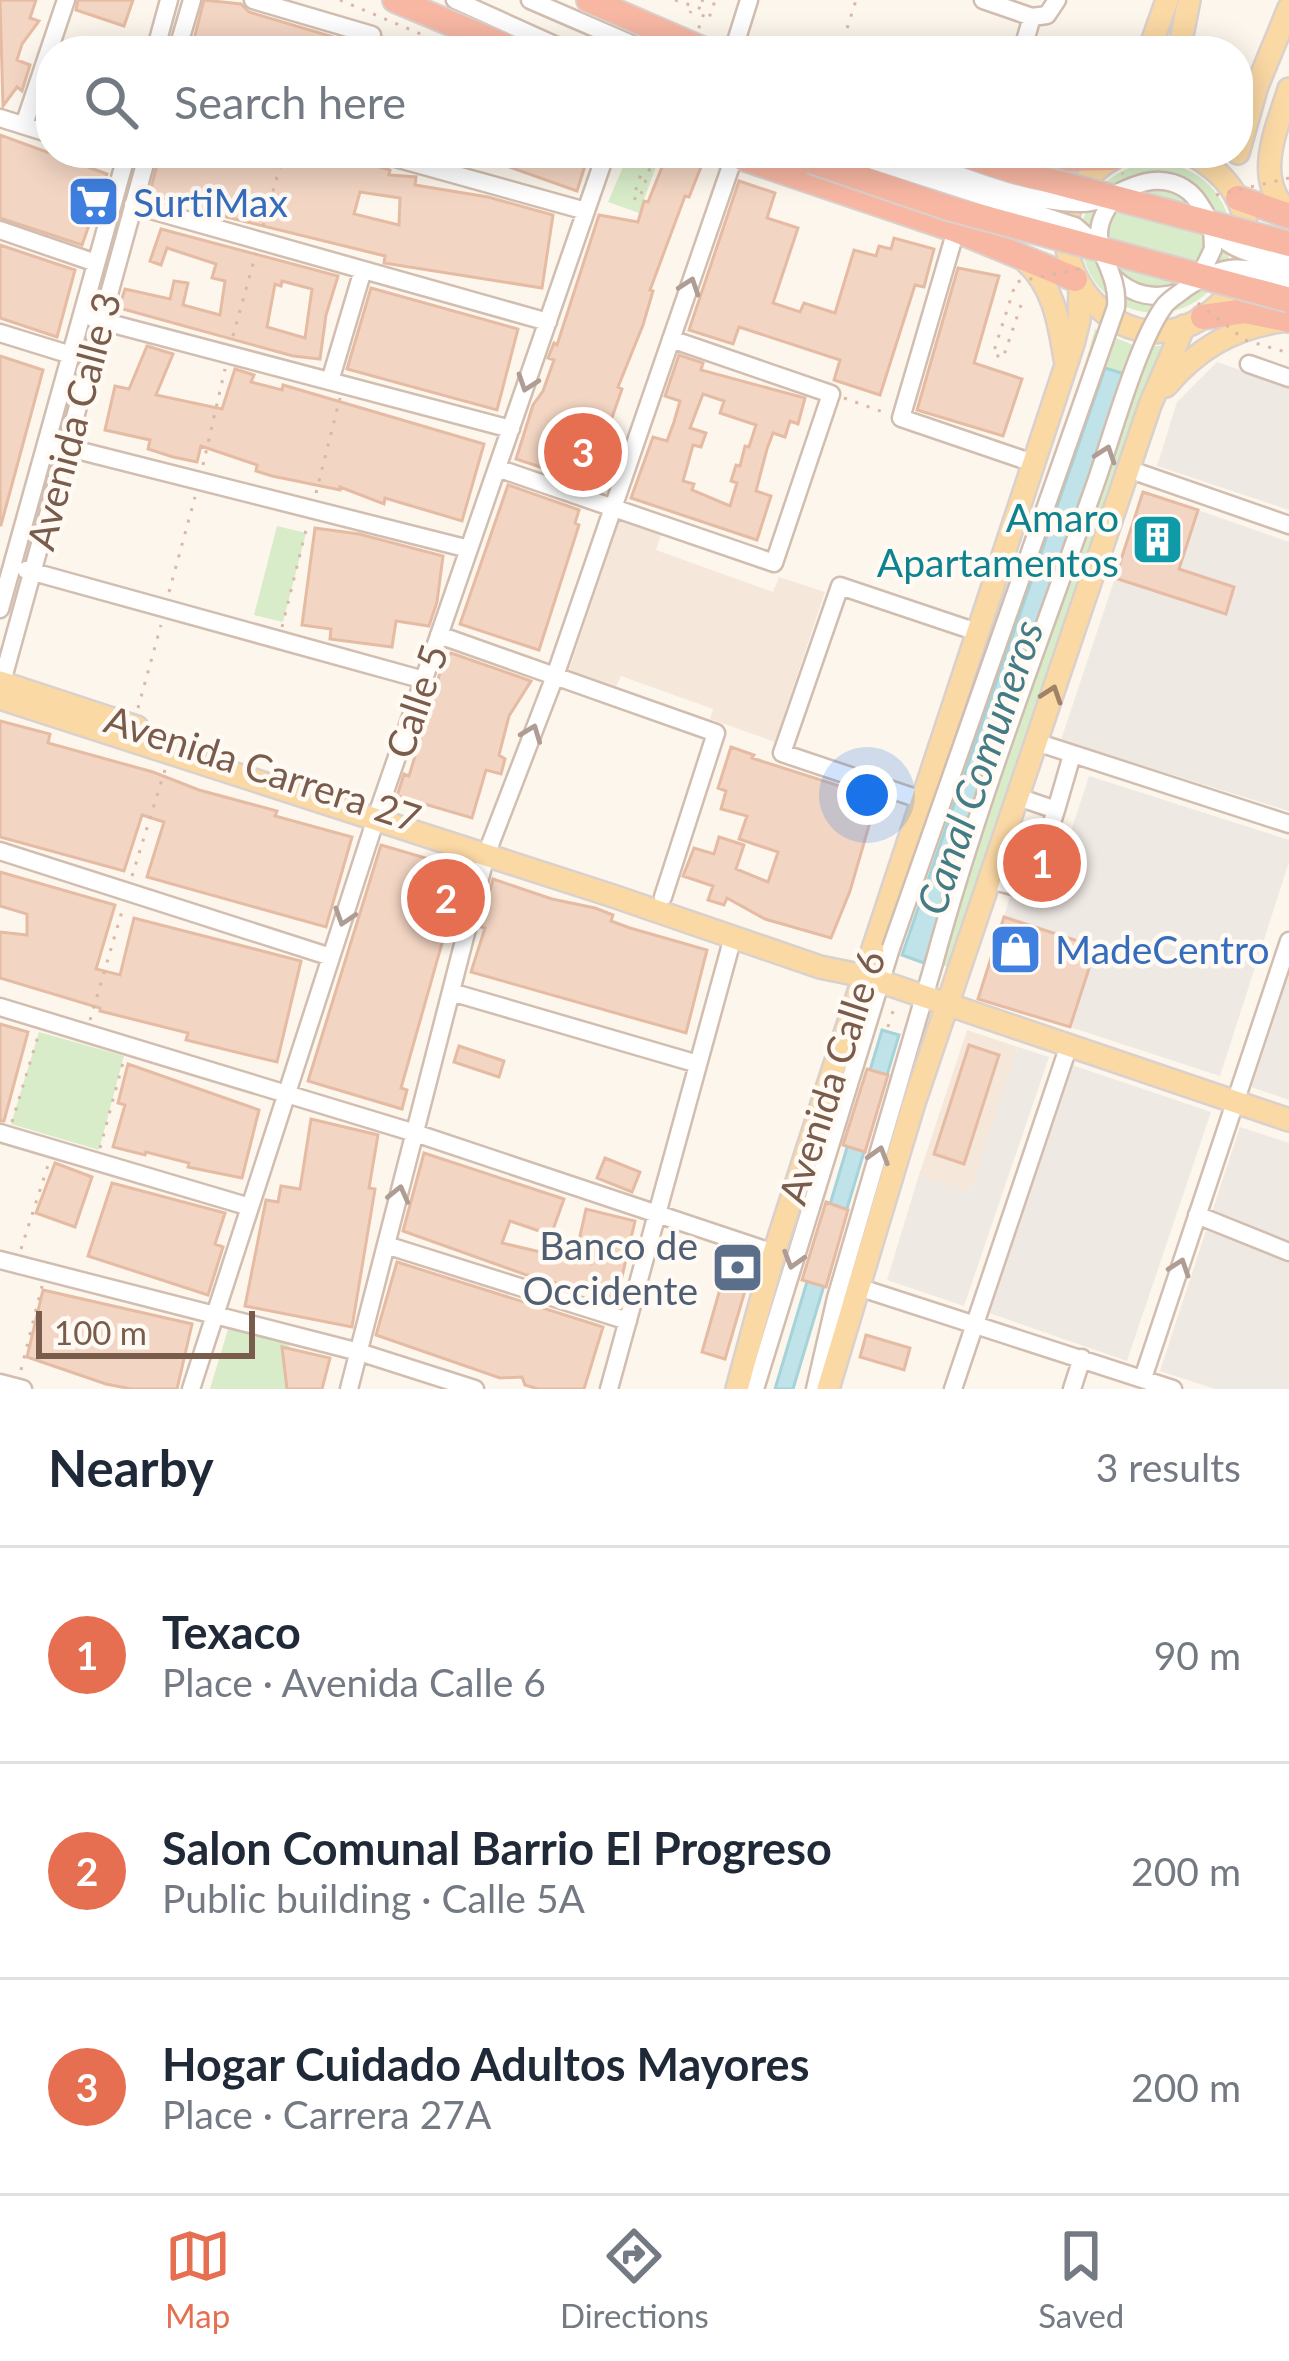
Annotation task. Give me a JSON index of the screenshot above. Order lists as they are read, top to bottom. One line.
{"streets":{"main road":["Avenida Carrera 27","Avenida Calle 6"],"street":["Avenida Calle 3","Calle 5"]},"crossings":[["Avenida Calle 3","Avenida Carrera 27"],["Calle 5","Avenida Carrera 27"],["Avenida Carrera 27","Avenida Calle 6"]],"water":["Canal Comuneros"],"places":{"supermarket":["SurtiMax"],"building":["Amaro Apartamentos"],"shop":["MadeCentro"],"bank":["Banco de Occidente"]},"scale_bar":"100 m","page":{"search":"Search here","pins":["3","1","2"],"scale":"100 m","heading":["Nearby","3 results"],"list":[{"mark":"1","name":"Texaco","note":"Place · Avenida Calle 6","value":"90 m"},{"mark":"2","name":"Salon Comunal Barrio El Progreso","note":"Public building · Calle 5A","value":"200 m"},{"mark":"3","name":"Hogar Cuidado Adultos Mayores","note":"Place · Carrera 27A","value":"200 m"}],"nav":["Map","Directions","Saved"]}}
